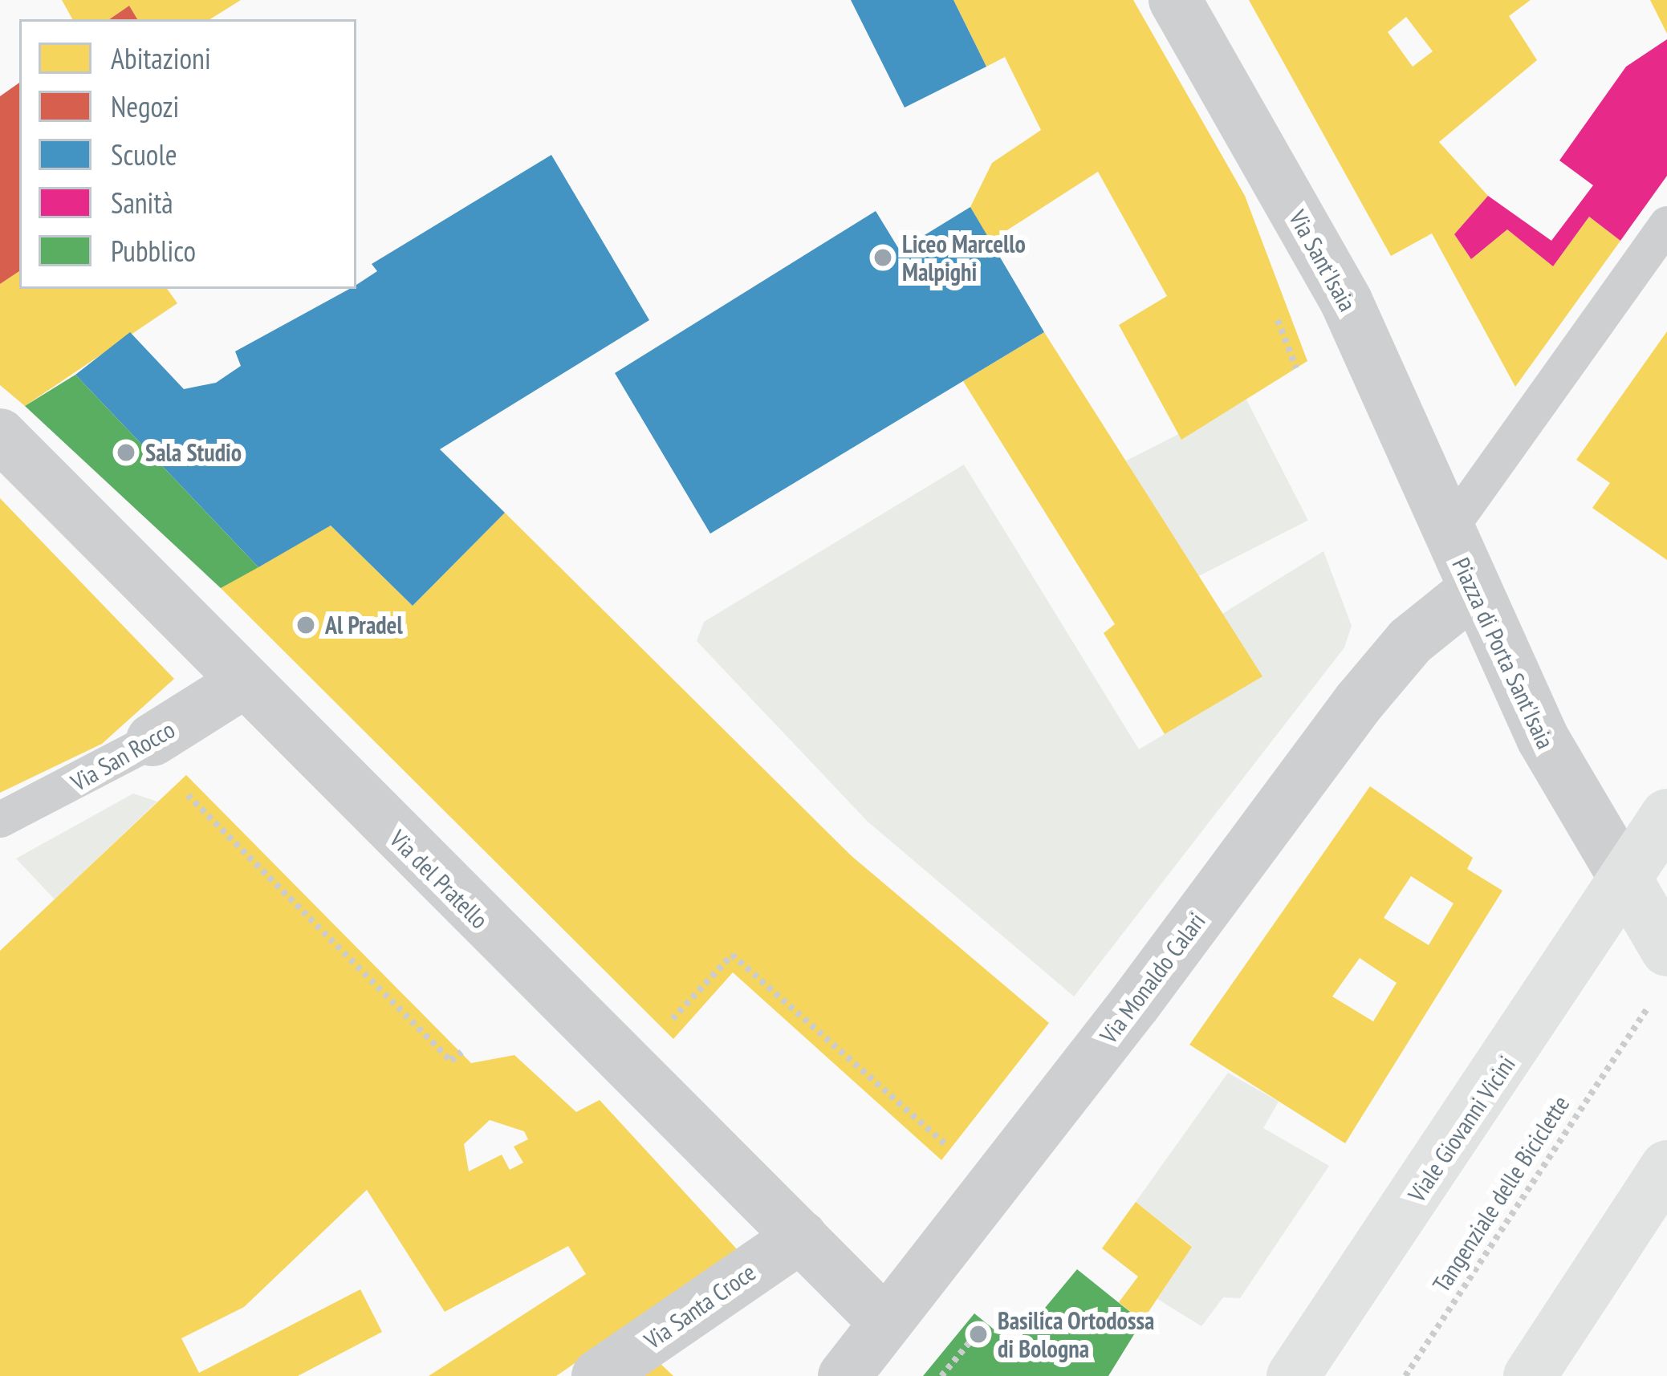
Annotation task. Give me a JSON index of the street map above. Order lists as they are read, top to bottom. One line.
{"streets":{"main road":["Piazza di Porta Sant'Isaia","Viale Giovanni Vicini"],"street":["Via Sant'Isaia","Via San Rocco","Via del Pratello","Via Monaldo Calari","Via Santa Croce"],"path":["Tangenziale delle Biciclette"]},"crossings":[["Via Sant'Isaia","Piazza di Porta Sant'Isaia"],["Piazza di Porta Sant'Isaia","Via Monaldo Calari"],["Piazza di Porta Sant'Isaia","Viale Giovanni Vicini"],["Via San Rocco","Via del Pratello"],["Via del Pratello","Via Monaldo Calari"],["Via del Pratello","Via Santa Croce"]],"places":["Liceo Marcello Malpighi","Sala Studio","Al Pradel","Basilica Ortodossa di Bologna"],"legend":["Abitazioni","Negozi","Scuole","Sanità","Pubblico"]}
